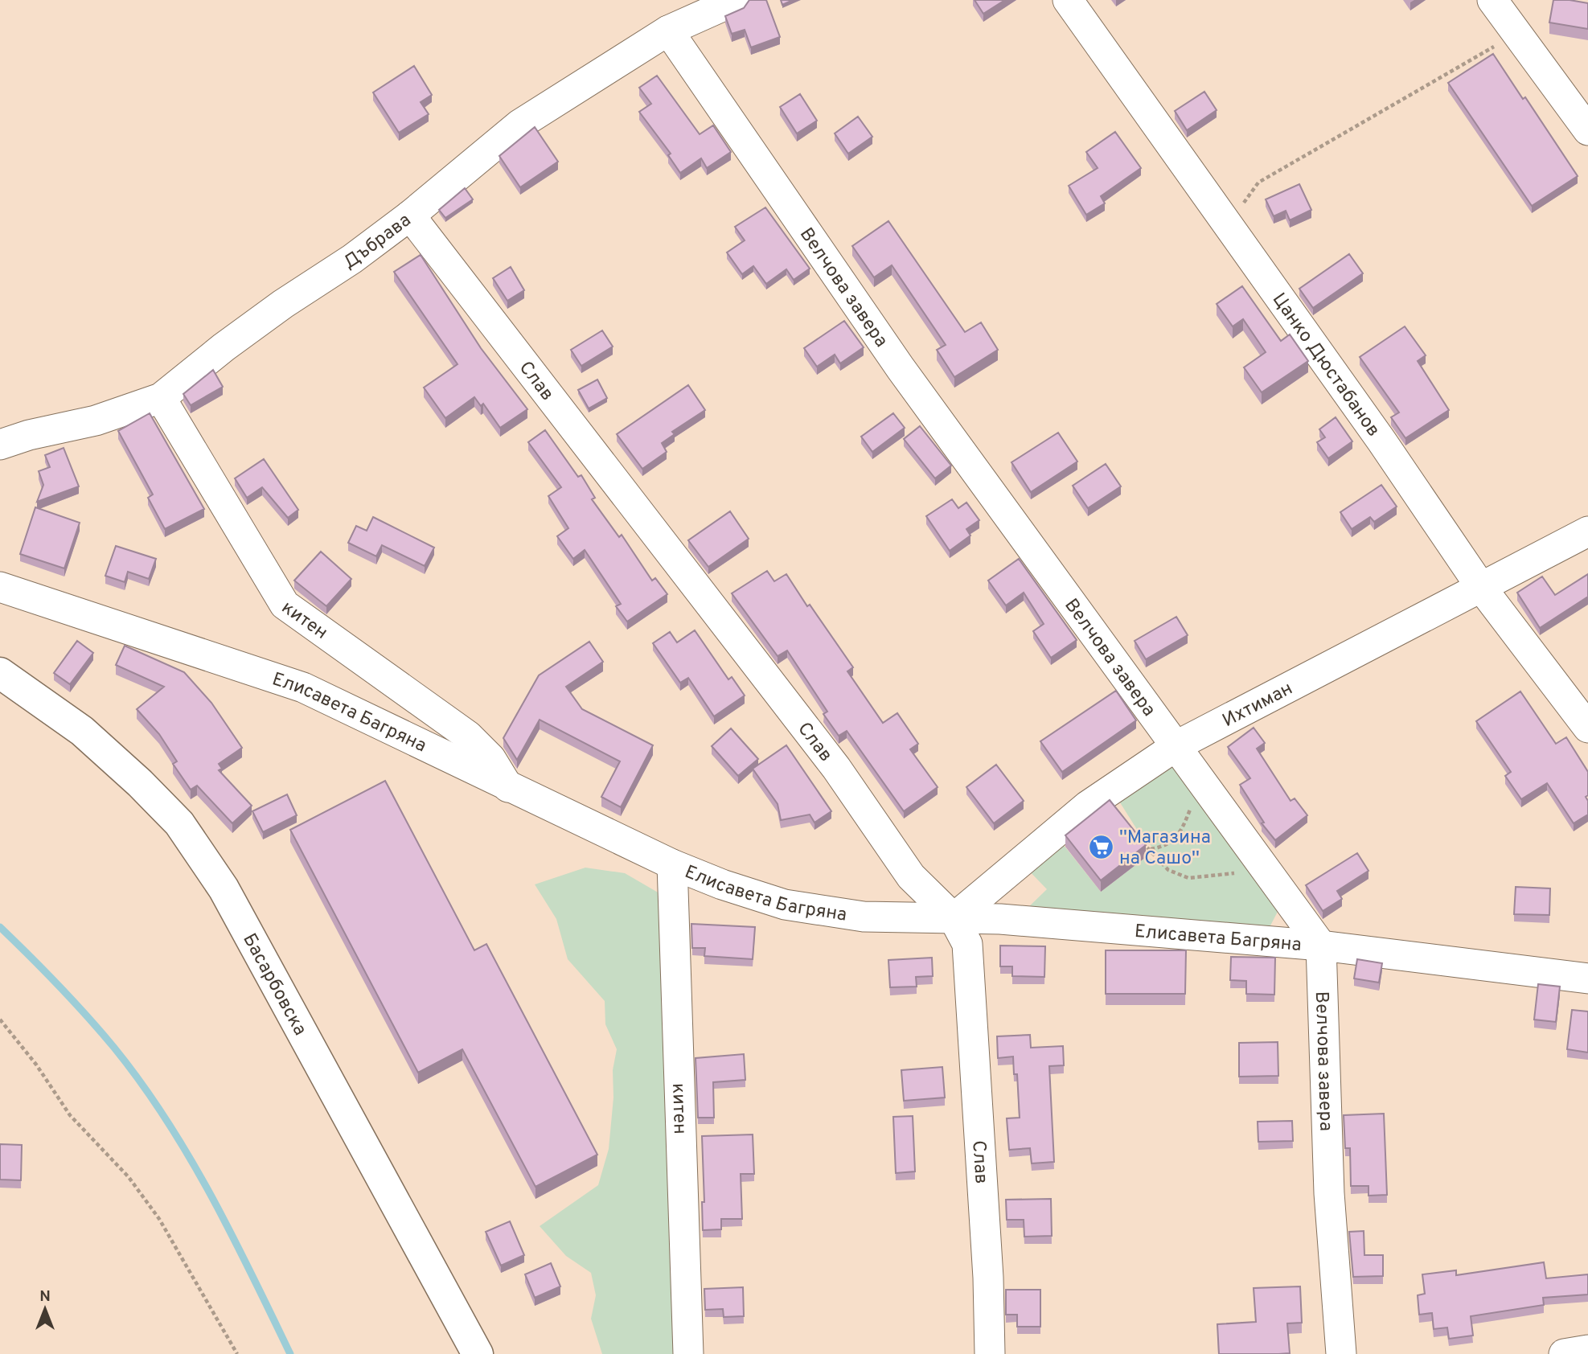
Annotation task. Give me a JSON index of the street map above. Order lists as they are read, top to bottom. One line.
{"streets":{"street":["Дъбрава","Велчова завера","Цанко Дюстабанов","Слав","китен","Ихтиман","Елисавета Багряна","Басарбовска"]},"crossings":[["Дъбрава","Велчова завера"],["Дъбрава","Слав"],["Дъбрава","китен"],["Велчова завера","Ихтиман"],["Велчова завера","Елисавета Багряна"],["Цанко Дюстабанов","Ихтиман"],["Слав","Ихтиман"],["Слав","Елисавета Багряна"],["китен","Елисавета Багряна"],["Ихтиман","Елисавета Багряна"]],"places":{"supermarket":["''Магазина на Сашо''"]},"north":"top"}
